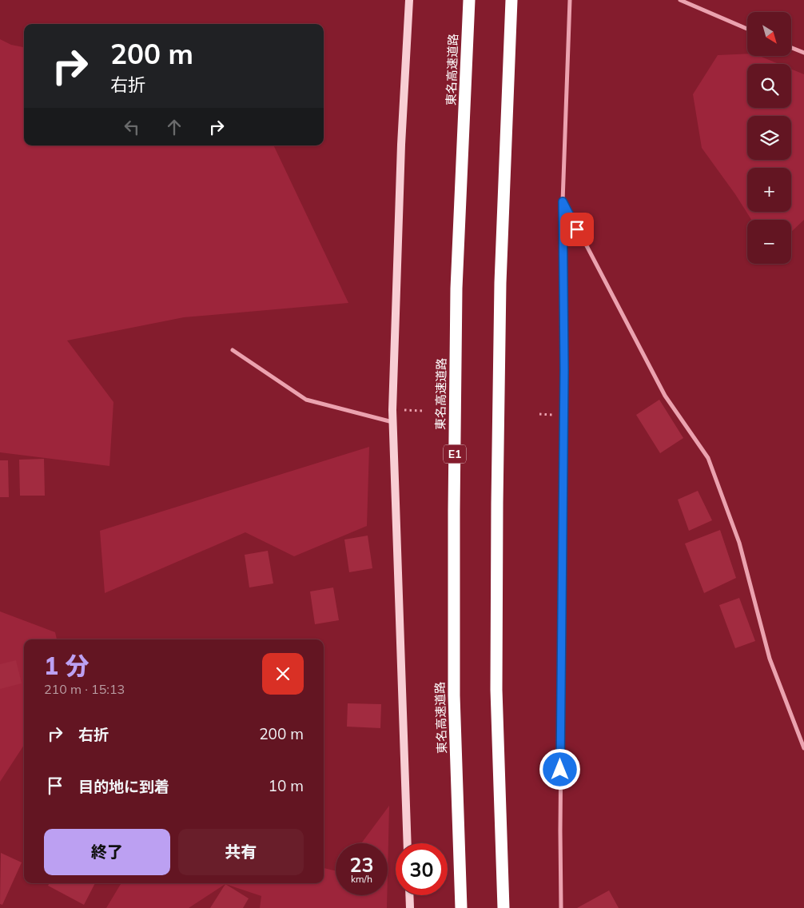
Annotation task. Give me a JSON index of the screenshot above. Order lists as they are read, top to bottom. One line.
{"streets":{"highway":["東名高速道路","E1"]},"north":"bottom right","page":{"map_buttons":["+","−"],"turn":["200 m","右折"],"heading":["1 分","210 m · 15:13"],"list":[{"name":"右折","value":"200 m"},{"name":"目的地に到着","value":"10 m"}],"buttons":["終了","共有"],"speed":"23 km/h","limit":"30"}}
